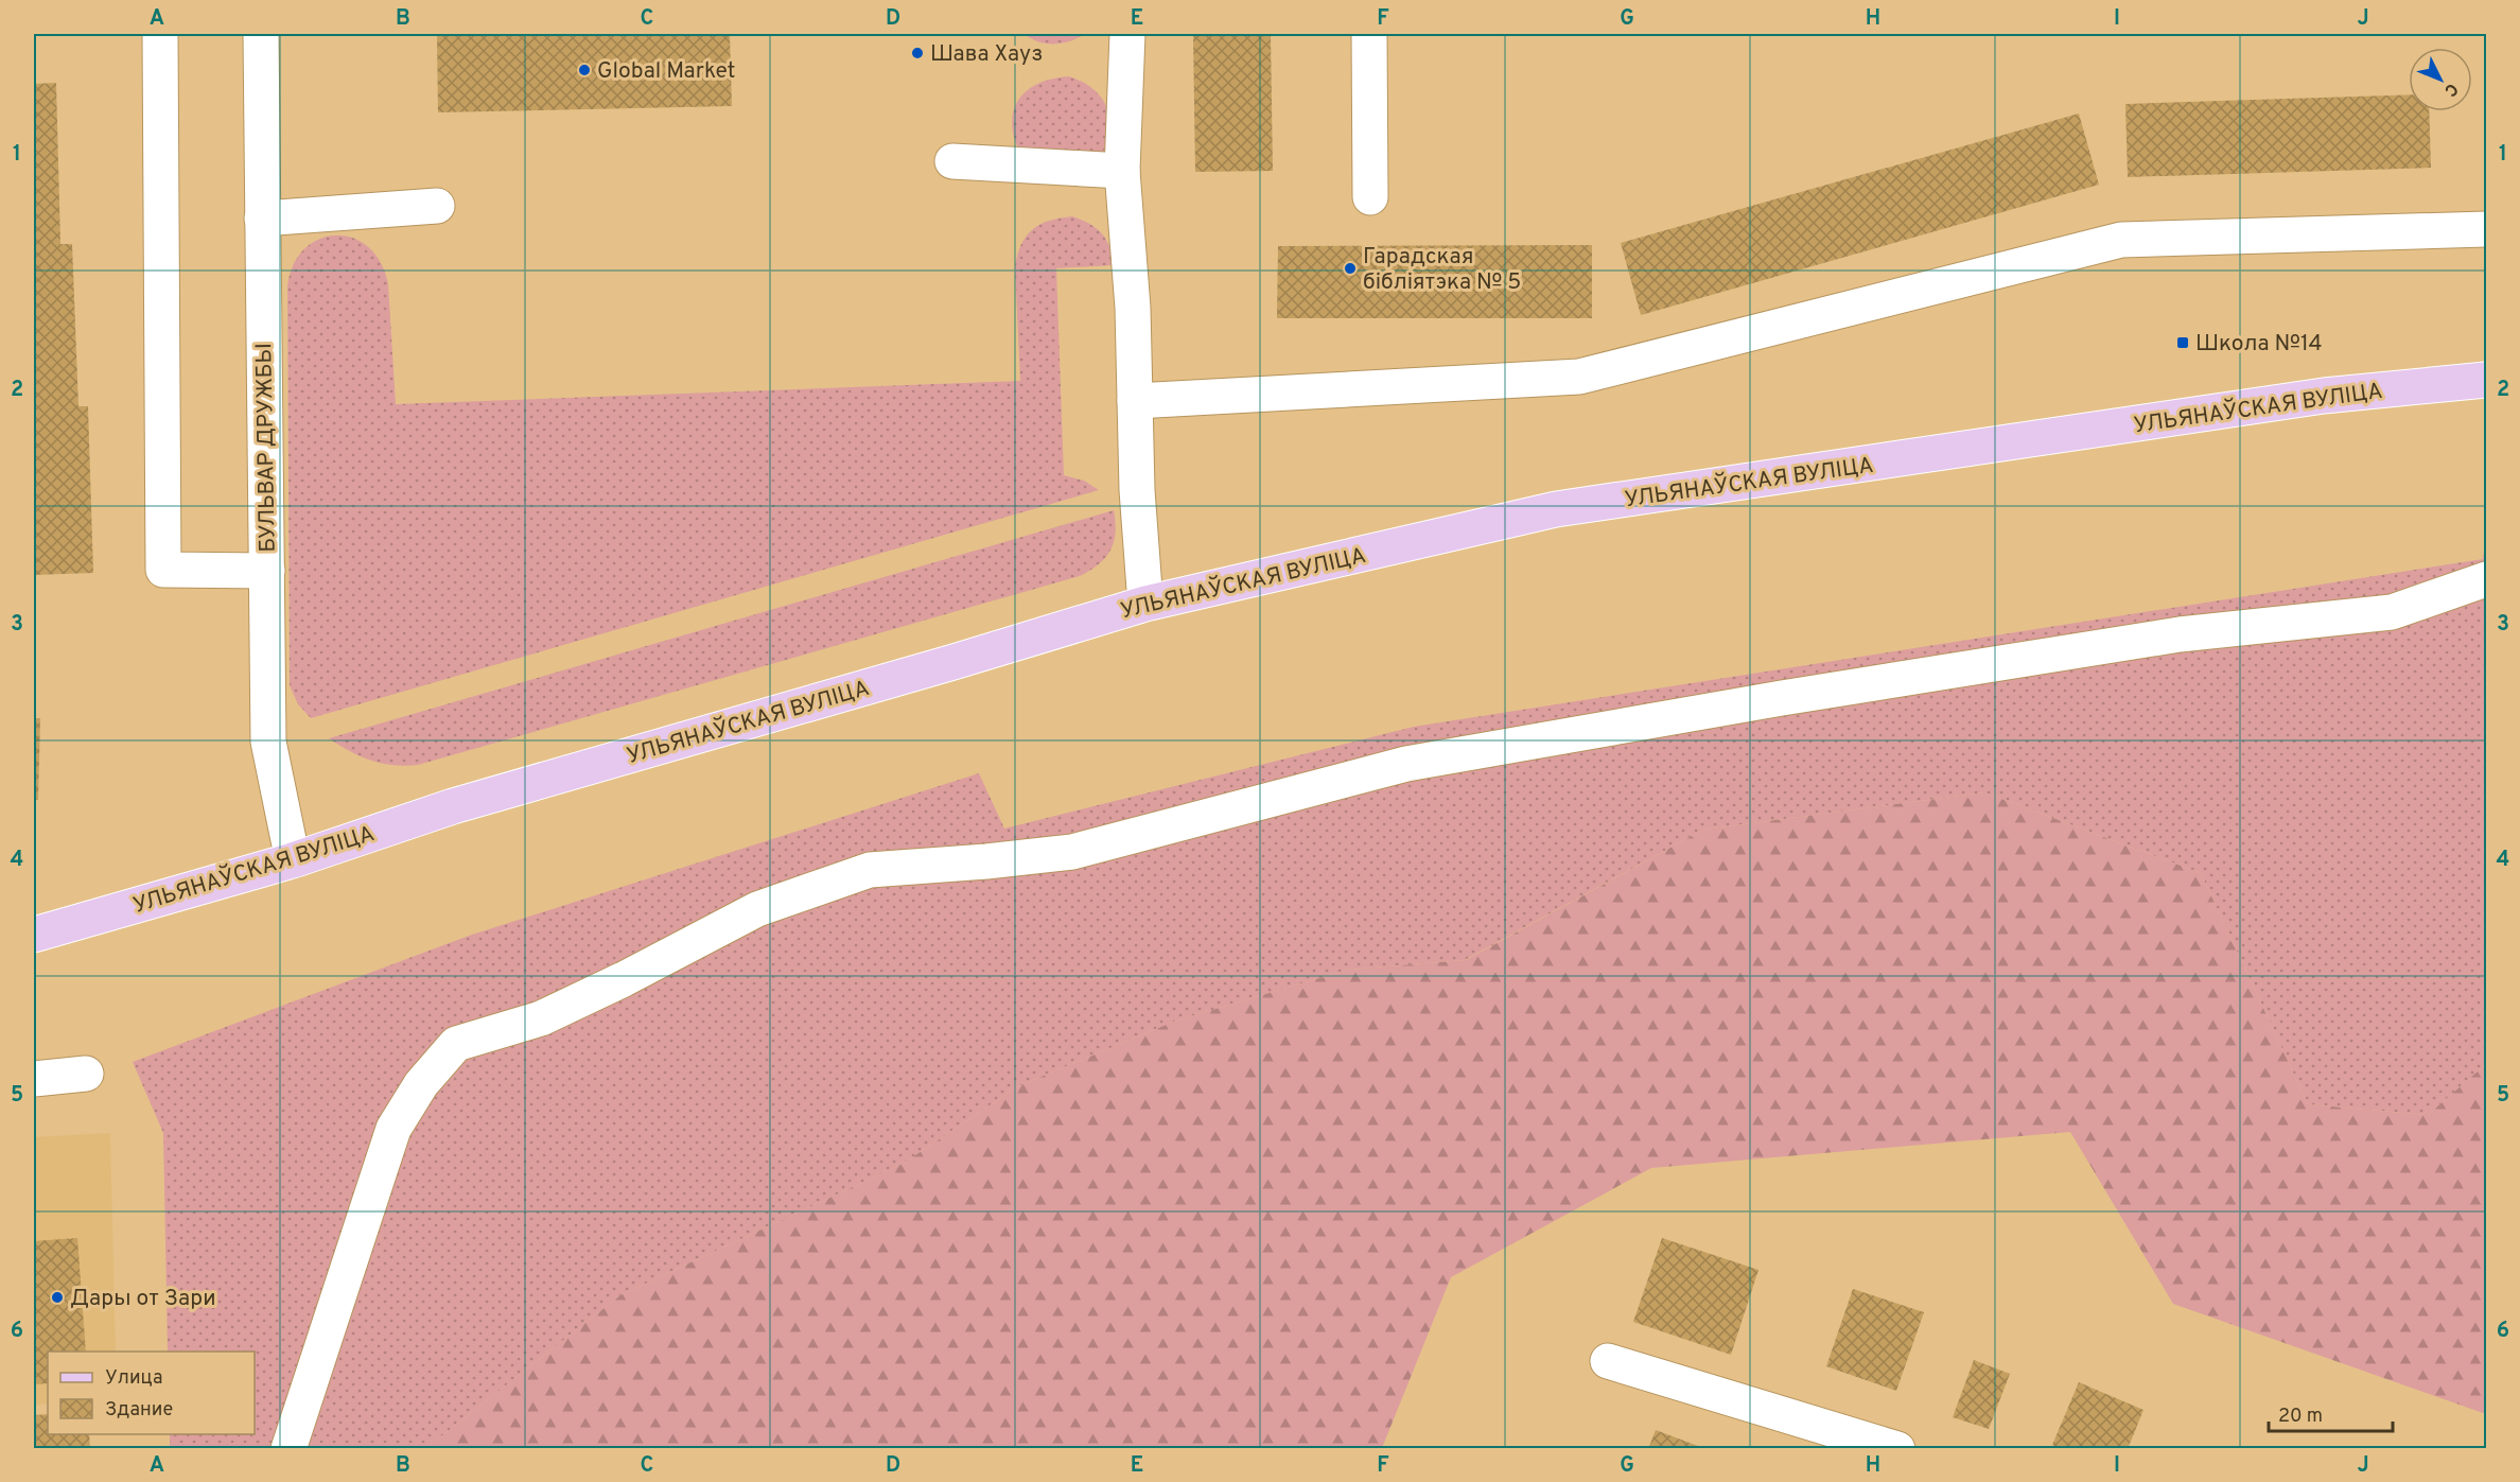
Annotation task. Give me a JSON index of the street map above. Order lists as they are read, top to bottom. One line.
{"streets":{"main road":["УЛЬЯНАЎСКАЯ ВУЛІЦА"],"street":["БУЛЬВАР ДРУЖБЫ"]},"crossings":[["УЛЬЯНАЎСКАЯ ВУЛІЦА","БУЛЬВАР ДРУЖБЫ"]],"places":{"other":["Шава Хауз","Global Market","Гарадская бібліятэка № 5","Дары от Зари"],"transit":["Школа №14"]},"legend":["Улица","Здание"],"scale_bar":"20 m","north":"bottom right","grid":{"columns":["A","B","C","D","E","F","G","H","I","J"],"rows":["1","2","3","4","5","6"]}}
